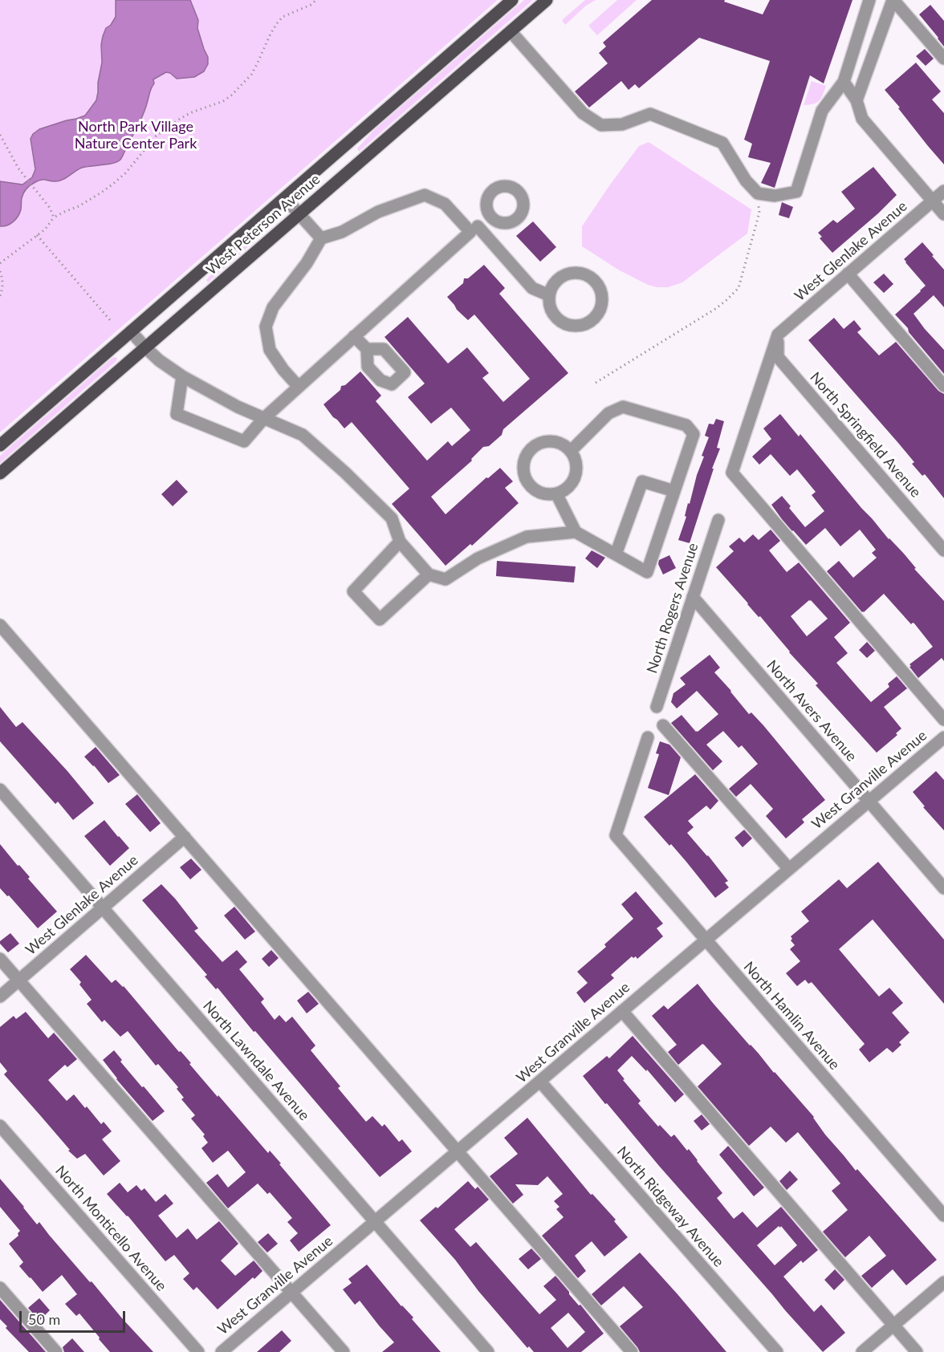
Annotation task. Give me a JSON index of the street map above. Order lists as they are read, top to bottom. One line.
{"streets":{"main road":["West Peterson Avenue"],"street":["West Glenlake Avenue","North Springfield Avenue","North Rogers Avenue","North Avers Avenue","West Granville Avenue","North Hamlin Avenue","North Lawndale Avenue","North Ridgeway Avenue","North Monticello Avenue"]},"crossings":[["West Glenlake Avenue","North Springfield Avenue"],["West Glenlake Avenue","North Lawndale Avenue"],["North Rogers Avenue","North Avers Avenue"],["North Avers Avenue","West Granville Avenue"],["West Granville Avenue","North Hamlin Avenue"],["West Granville Avenue","North Lawndale Avenue"],["West Granville Avenue","North Ridgeway Avenue"]],"parks":["North Park Village Nature Center Park"],"scale_bar":"50 m"}
